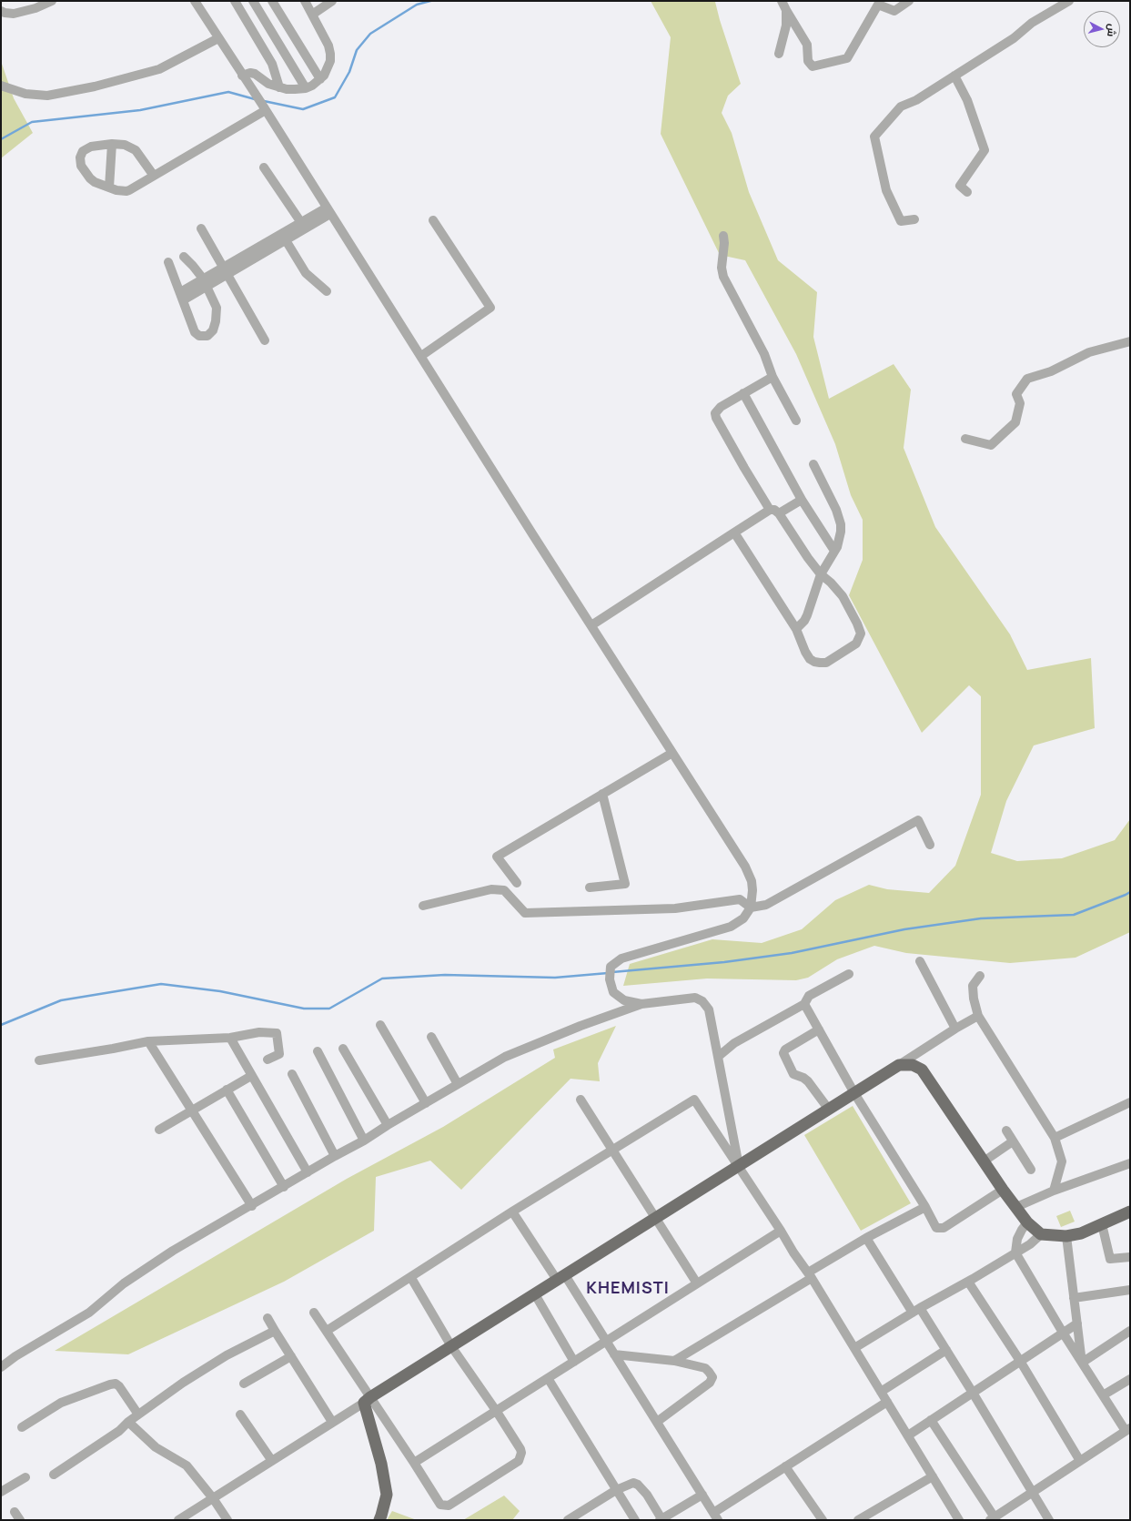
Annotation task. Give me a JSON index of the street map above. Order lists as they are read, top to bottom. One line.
{"districts":["KHEMISTI"],"north":"right"}
